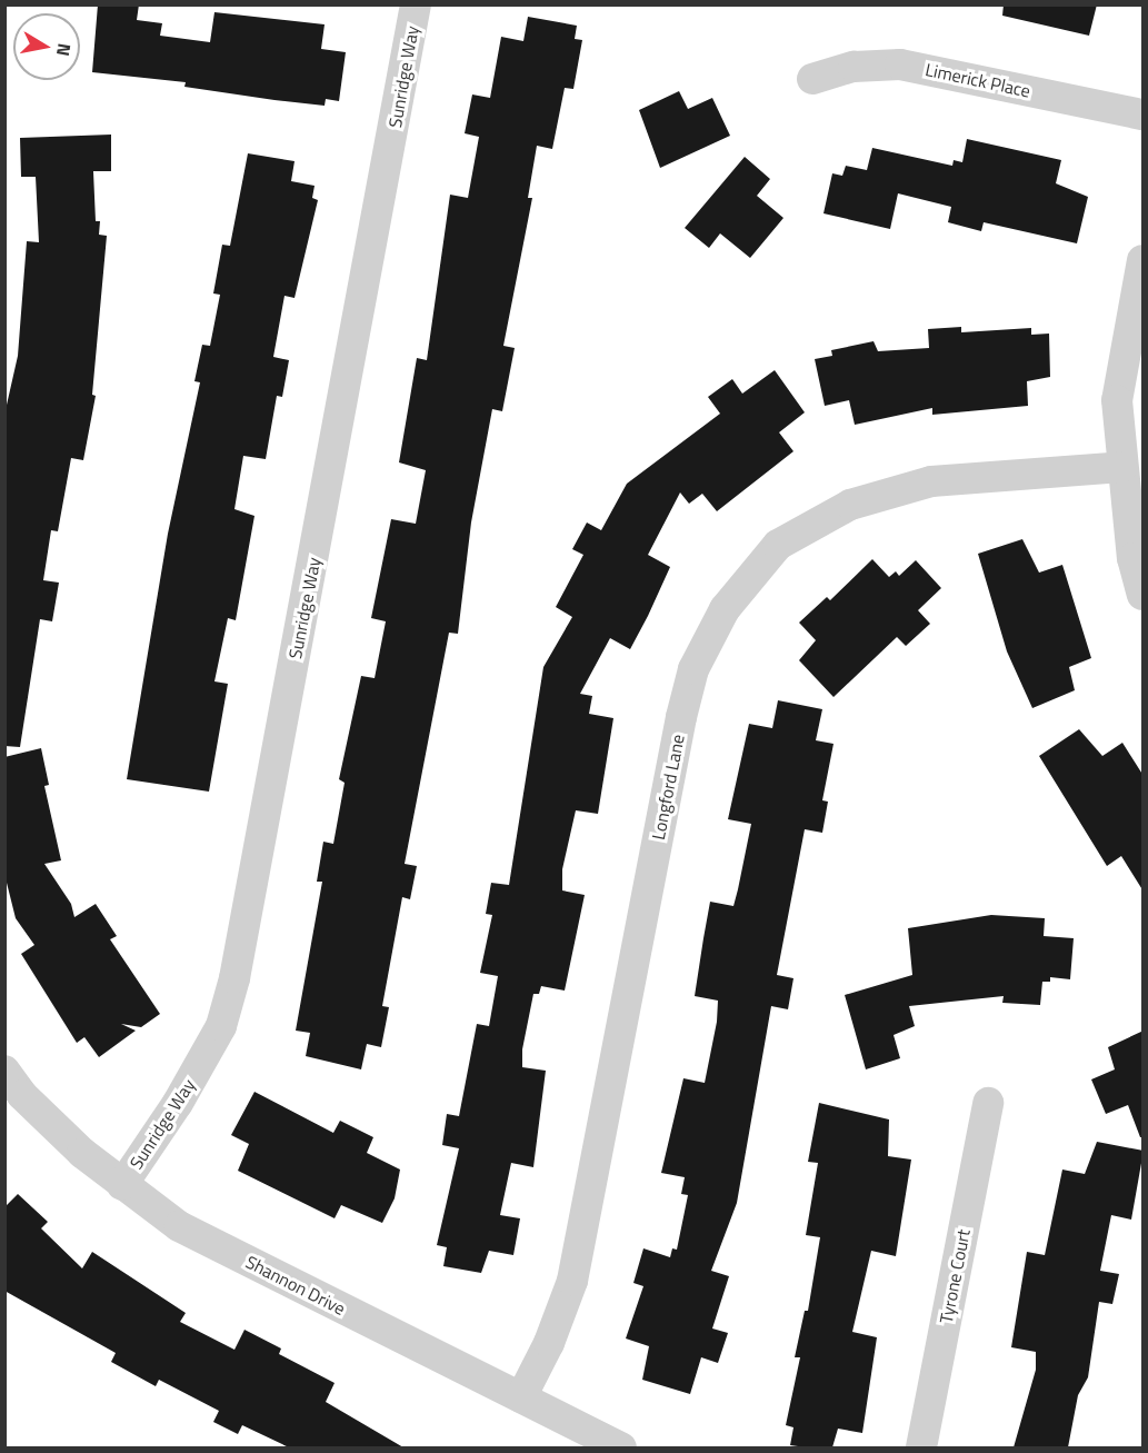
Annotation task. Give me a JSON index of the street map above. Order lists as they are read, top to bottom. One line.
{"streets":{"street":["Sunridge Way","Limerick Place","Longford Lane","Tyrone Court","Shannon Drive"]},"crossings":[["Sunridge Way","Shannon Drive"],["Longford Lane","Shannon Drive"]],"north":"right"}
